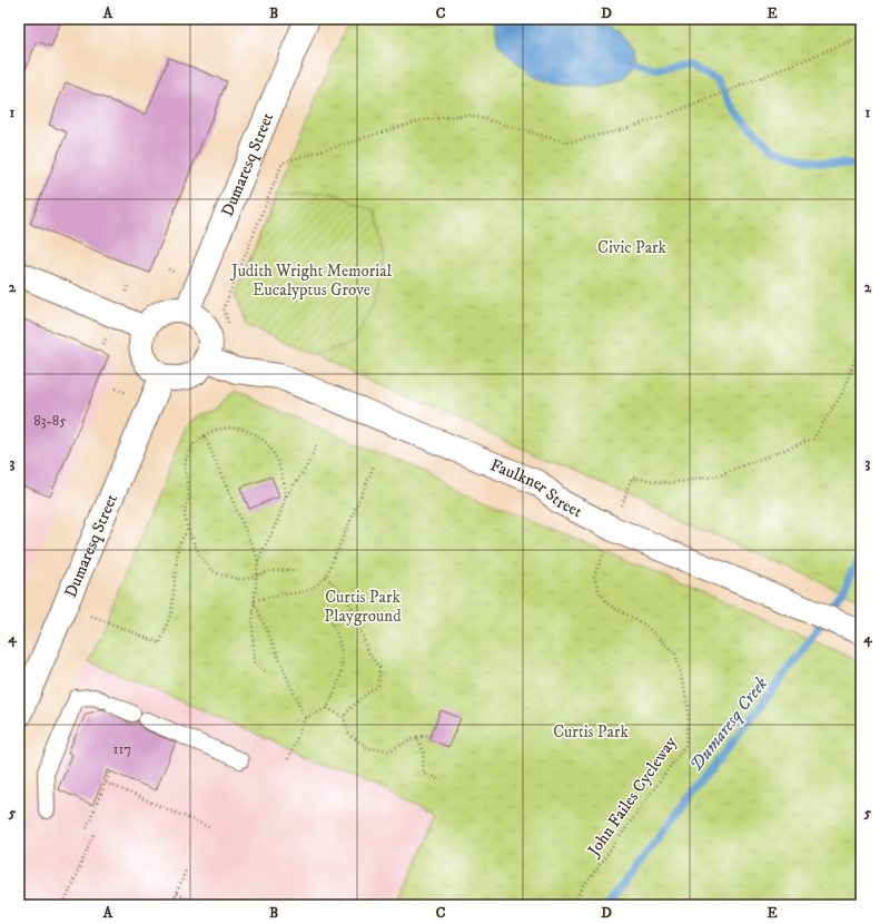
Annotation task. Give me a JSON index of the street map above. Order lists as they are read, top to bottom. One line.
{"streets":{"street":["Dumaresq Street","Faulkner Street"],"path":["John Failes Cycleway"]},"crossings":[["Dumaresq Street","Faulkner Street"]],"water":["Dumaresq Creek"],"parks":["Civic Park","Judith Wright Memorial Eucalyptus Grove","Curtis Park Playground","Curtis Park"],"house_numbers":["83-85","117"],"grid":{"columns":["A","B","C","D","E"],"rows":["1","2","3","4","5"]}}
